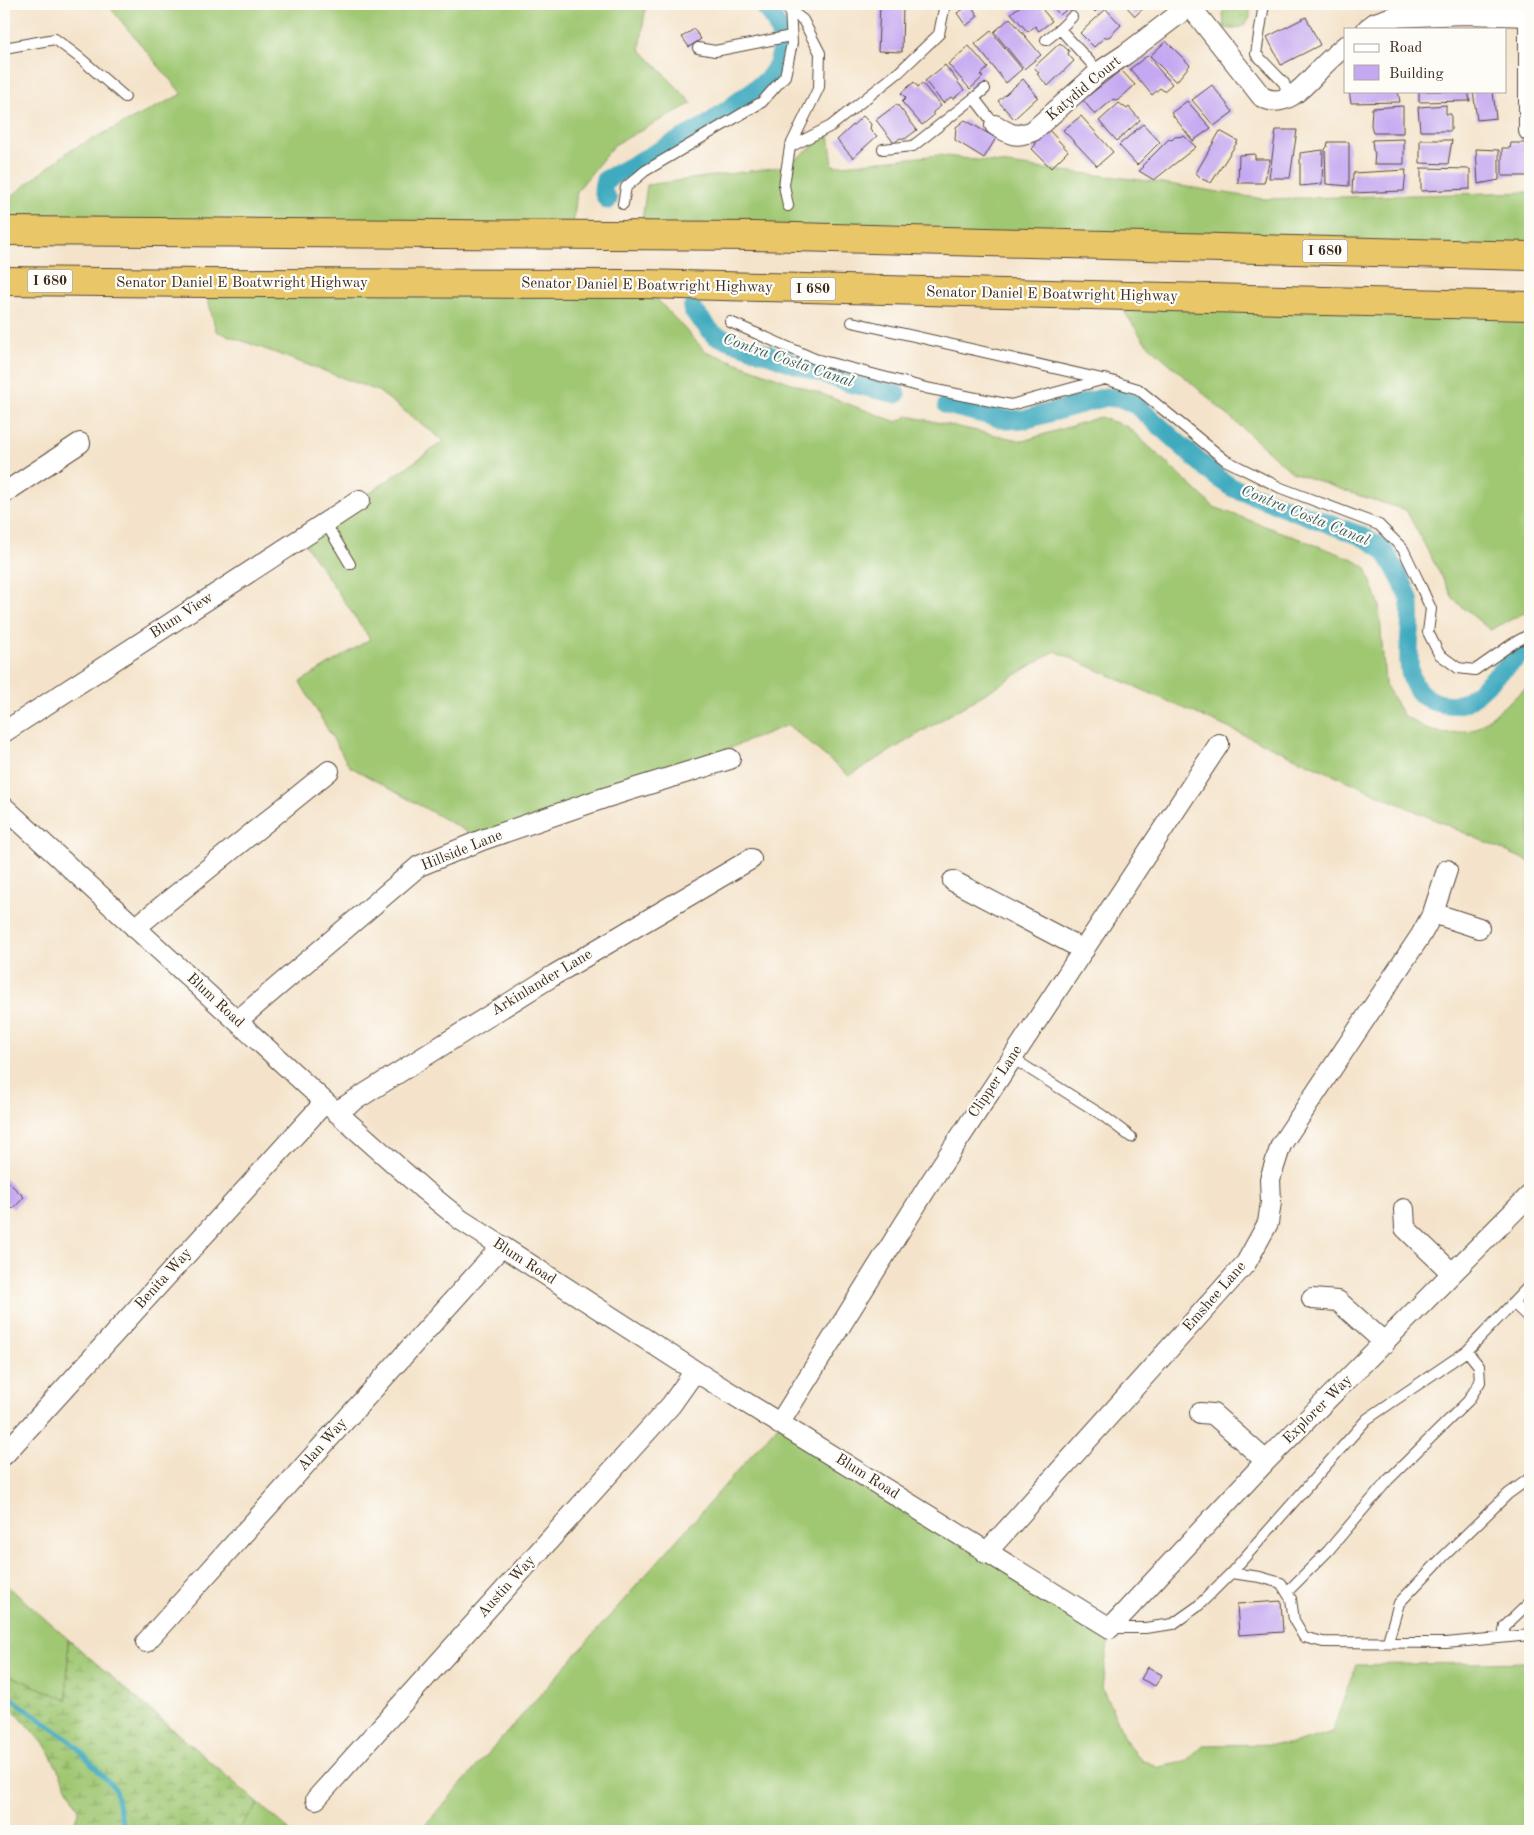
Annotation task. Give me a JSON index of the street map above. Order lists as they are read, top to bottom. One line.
{"streets":{"highway":["I 680","Senator Daniel E Boatwright Highway"],"street":["Katydid Court","Blum View","Hillside Lane","Arkinlander Lane","Blum Road","Clipper Lane","Benita Way","Emshee Lane","Explorer Way","Alan Way","Austin Way"]},"crossings":[["Hillside Lane","Blum Road"],["Arkinlander Lane","Blum Road"],["Arkinlander Lane","Benita Way"],["Blum Road","Clipper Lane"],["Blum Road","Benita Way"],["Blum Road","Emshee Lane"],["Blum Road","Explorer Way"],["Blum Road","Alan Way"],["Blum Road","Austin Way"]],"water":["Contra Costa Canal"],"legend":["Road","Building"]}
